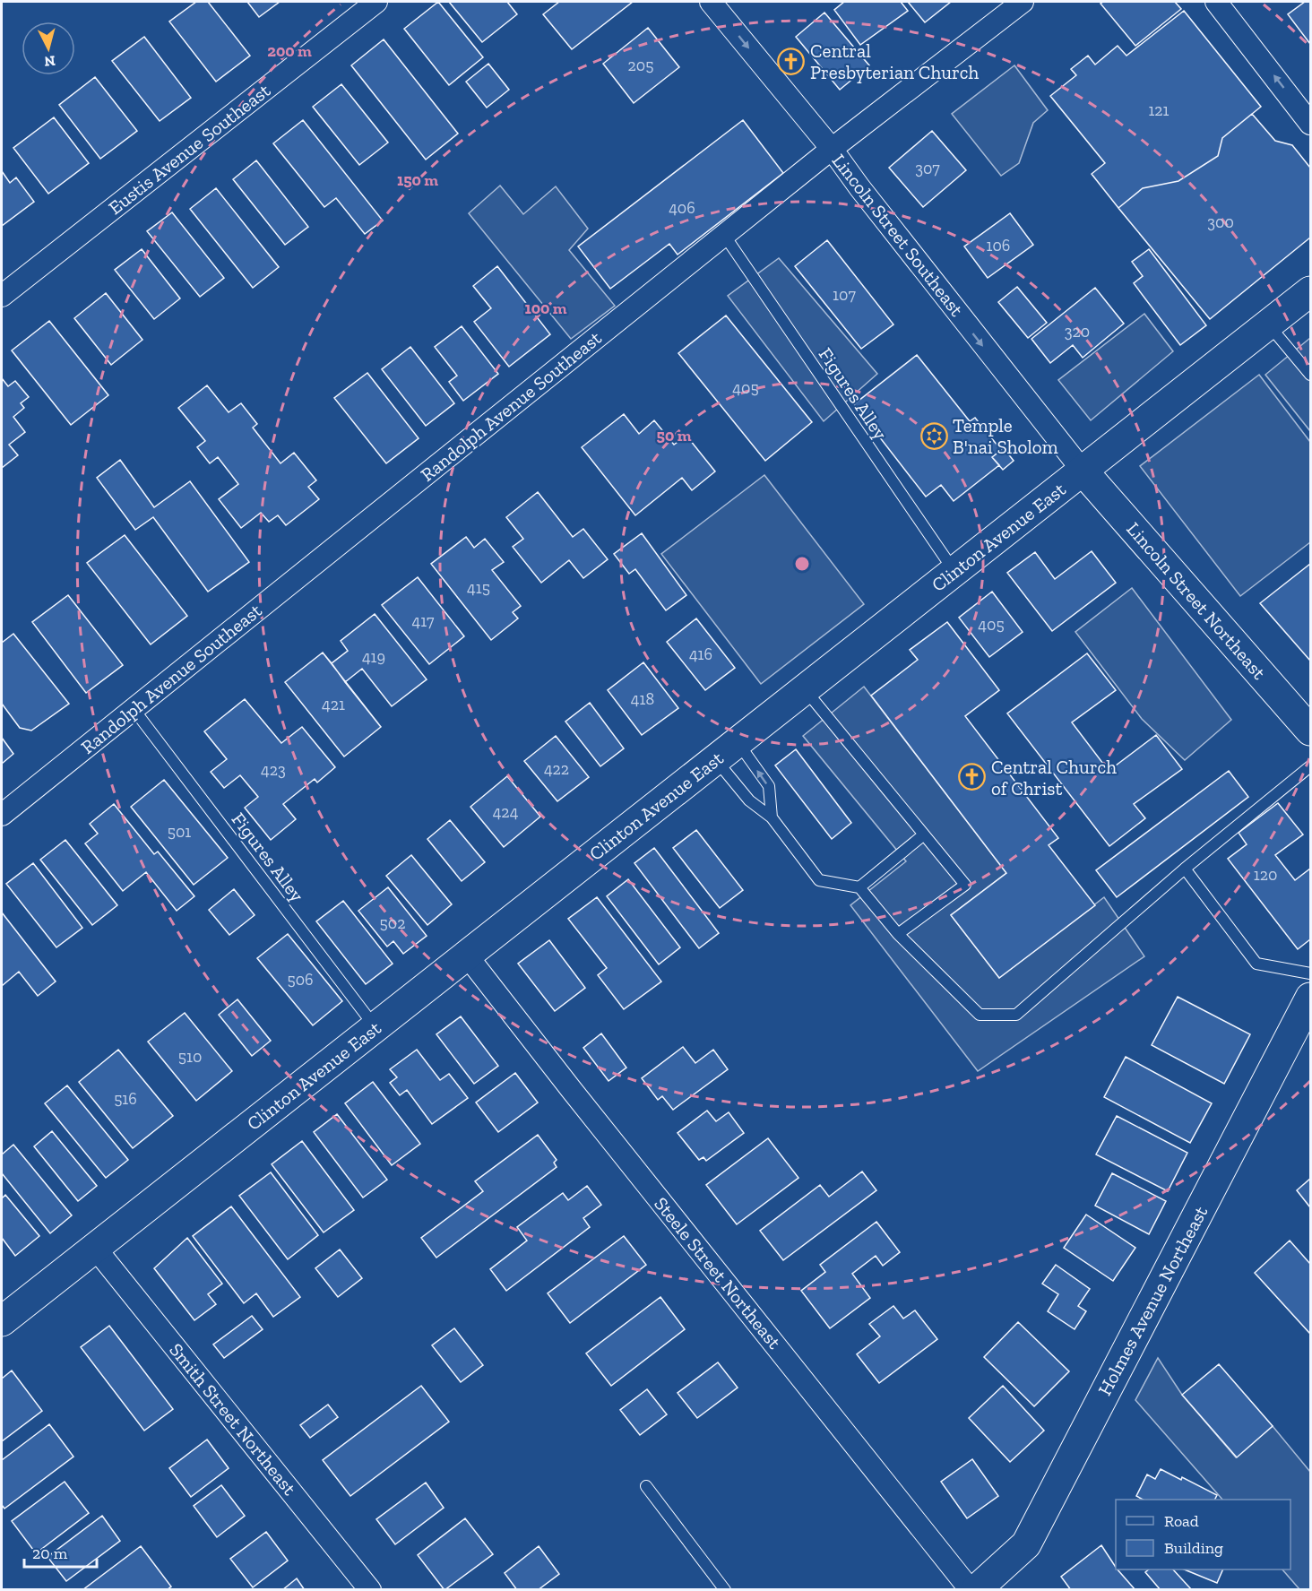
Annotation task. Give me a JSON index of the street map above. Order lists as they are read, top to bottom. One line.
{"streets":{"street":["Eustis Avenue Southeast","Lincoln Street Southeast","Randolph Avenue Southeast","Clinton Avenue East","Lincoln Street Northeast","Steele Street Northeast","Holmes Avenue Northeast","Smith Street Northeast"],"lane":["Figures Alley"]},"crossings":[["Lincoln Street Southeast","Randolph Avenue Southeast"],["Lincoln Street Southeast","Clinton Avenue East"],["Lincoln Street Southeast","Lincoln Street Northeast"],["Figures Alley","Randolph Avenue Southeast"],["Figures Alley","Clinton Avenue East"],["Clinton Avenue East","Lincoln Street Northeast"],["Clinton Avenue East","Steele Street Northeast"],["Clinton Avenue East","Smith Street Northeast"]],"one_way":["Lincoln Street Southeast"],"places":{"church":["Central Presbyterian Church","Central Church of Christ"],"synagogue":["Temple B'nai Sholom"]},"house_numbers":["205","121","307","406","300","106","107","320","405","415","417","405","416","419","418","421","422","423","424","501","120","502","506","510","516"],"legend":["Road","Building"],"scale_bar":"20 m","north":"bottom","rings":["200 m","150 m","100 m","50 m"]}
